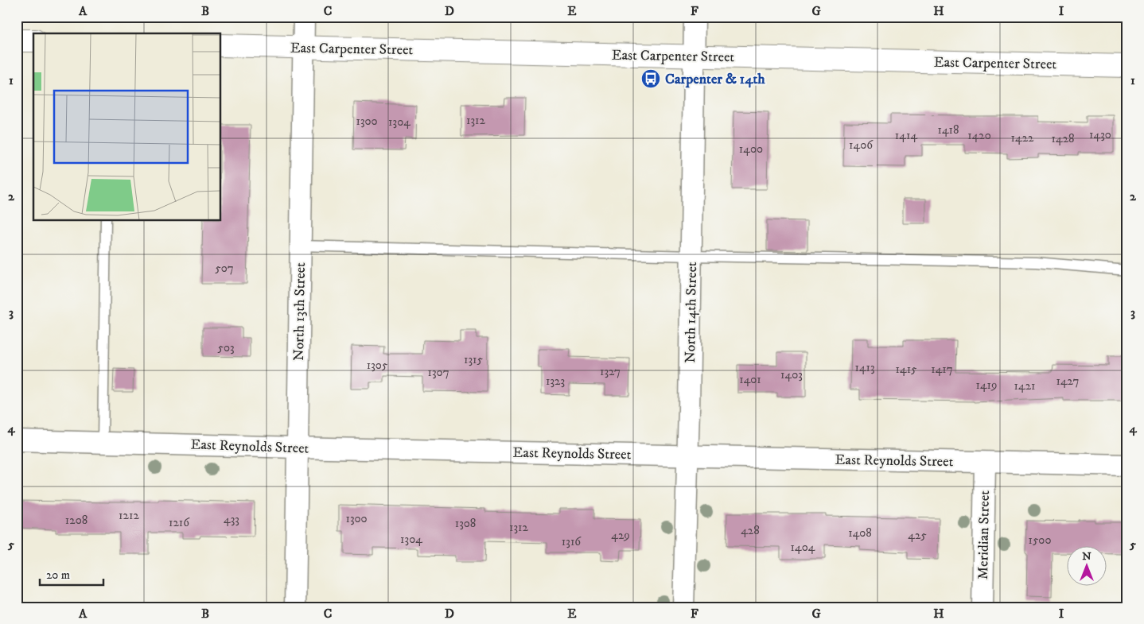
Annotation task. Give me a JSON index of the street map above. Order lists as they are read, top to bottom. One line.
{"streets":{"street":["East Carpenter Street","North 13th Street","North 14th Street","East Reynolds Street","Meridian Street"]},"crossings":[["East Carpenter Street","North 13th Street"],["East Carpenter Street","North 14th Street"],["North 13th Street","East Reynolds Street"],["North 14th Street","East Reynolds Street"],["East Reynolds Street","Meridian Street"]],"places":{"bus stop":["Carpenter & 14th"]},"house_numbers":["1312","1300","1304","1418","1430","1414","1420","1422","1428","1406","1400","507","503","1315","1305","1413","1415","1417","1327","1307","1403","1401","1323","1427","1419","1421","1212","1300","433","1208","1216","1308","1312","428","1408","429","425","1304","1500","1316","1404"],"scale_bar":"20 m","north":"top","grid":{"columns":["A","B","C","D","E","F","G","H","I"],"rows":["1","2","3","4","5"]}}
